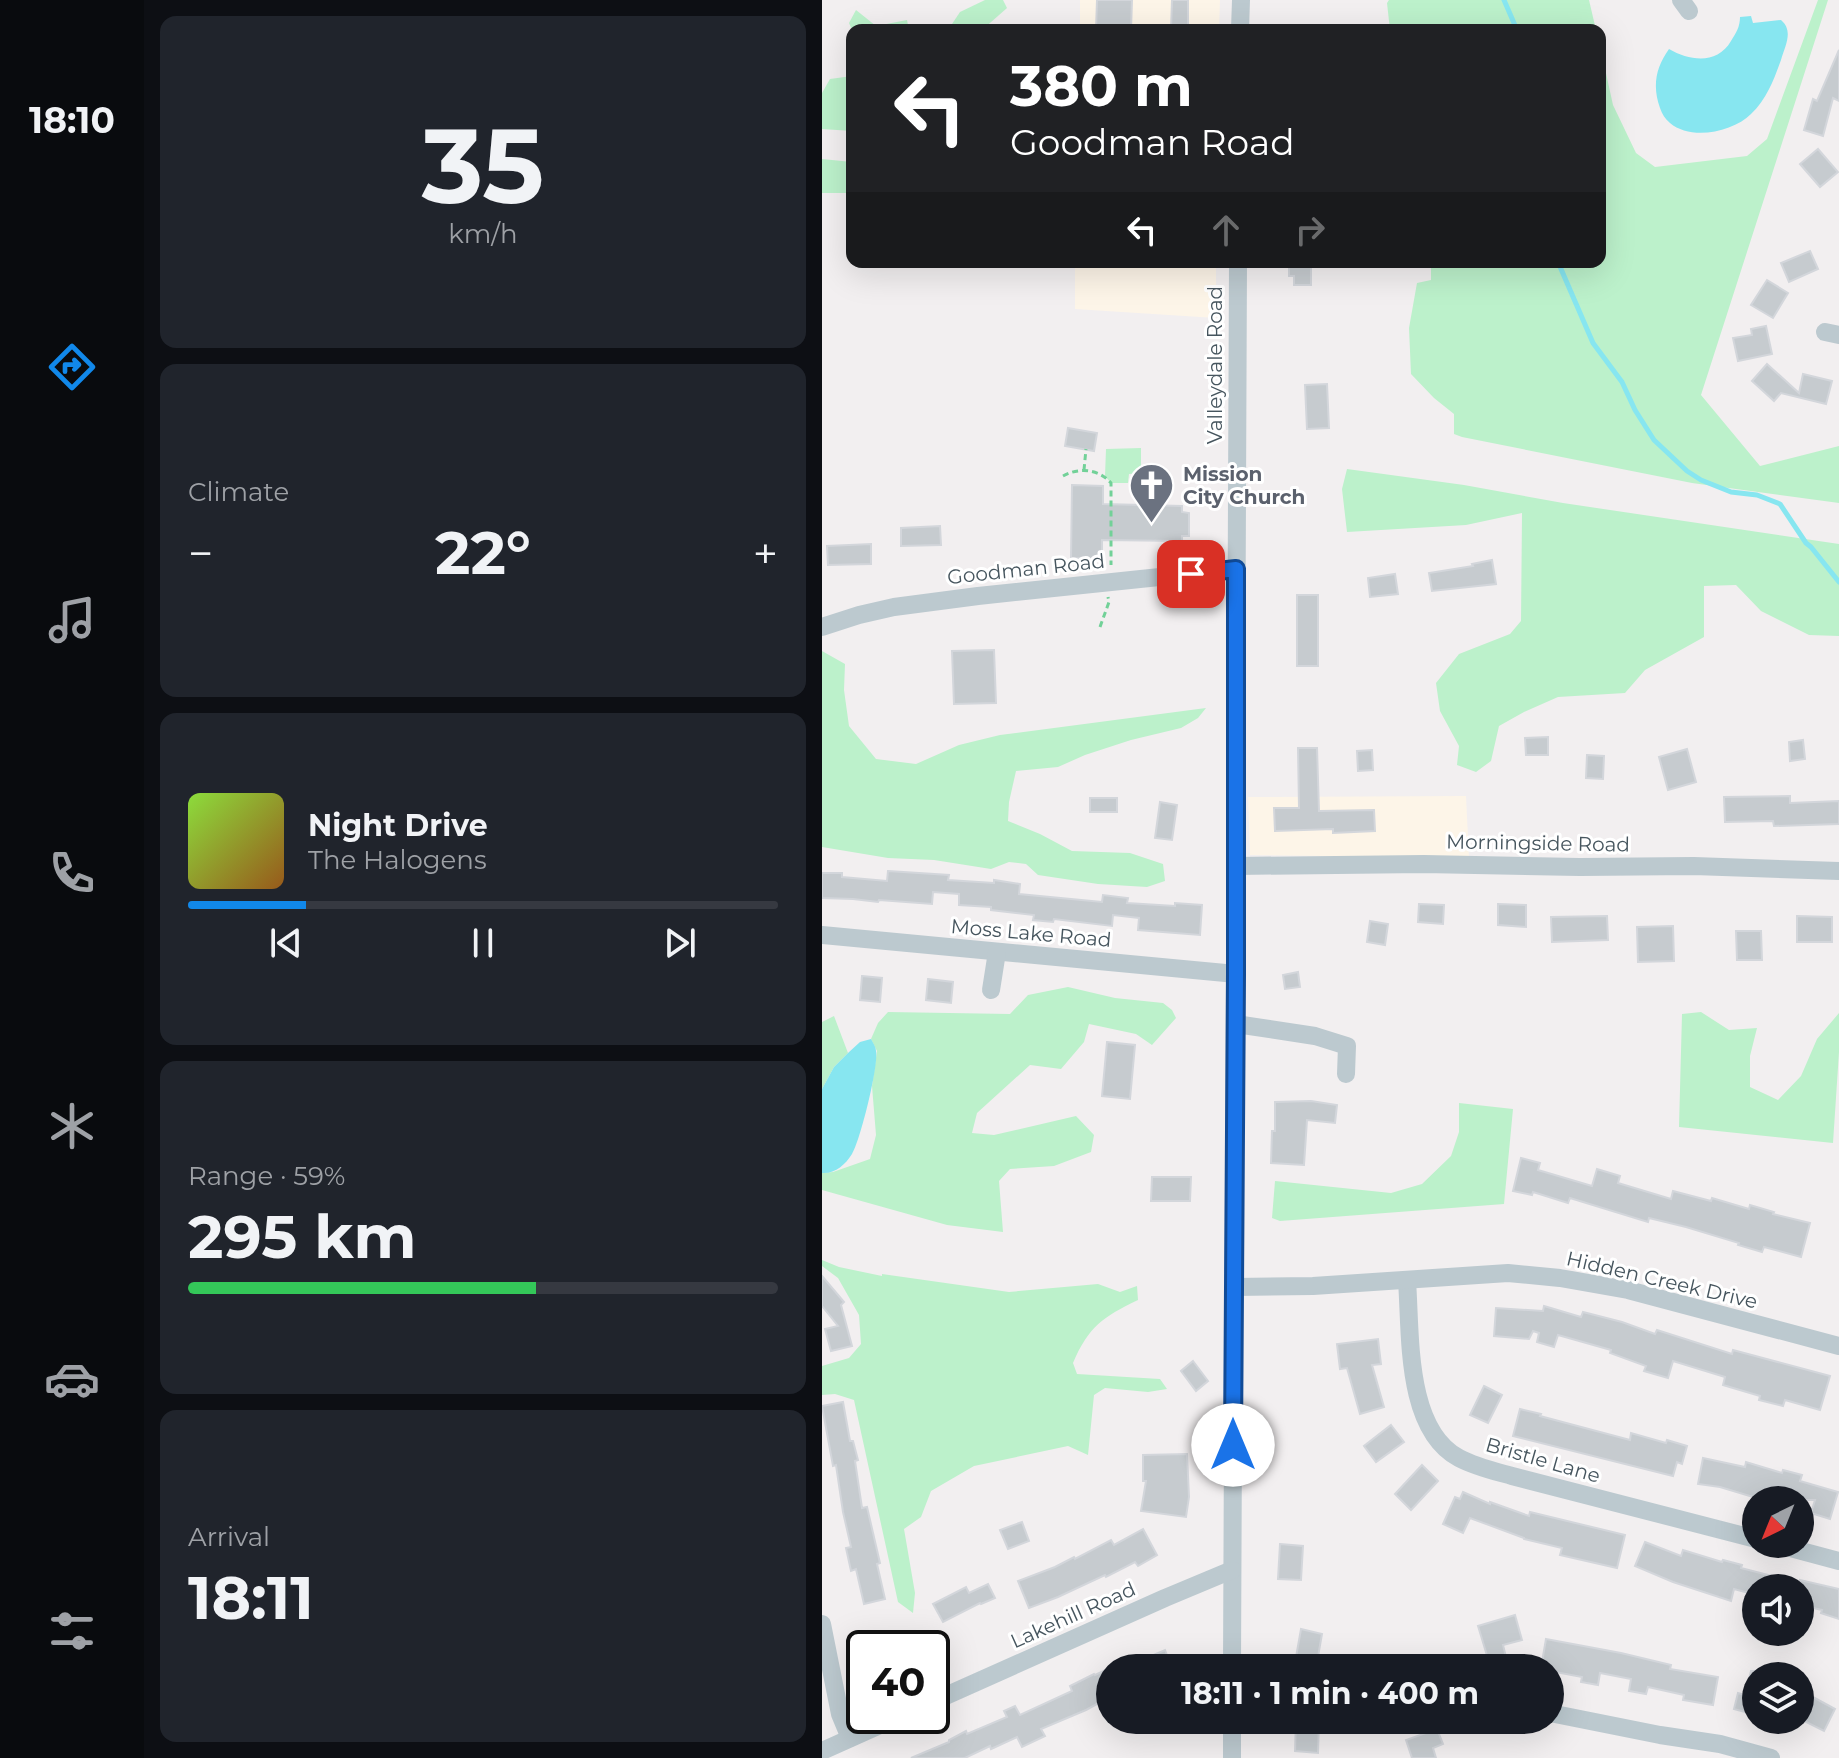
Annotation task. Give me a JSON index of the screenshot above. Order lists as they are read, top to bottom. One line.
{"streets":{"street":["Valleydale Road","Goodman Road","Morningside Road","Moss Lake Road","Hidden Creek Drive","Bristle Lane","Lakehill Road"]},"crossings":[["Valleydale Road","Goodman Road"],["Valleydale Road","Morningside Road"],["Valleydale Road","Moss Lake Road"],["Valleydale Road","Hidden Creek Drive"],["Valleydale Road","Lakehill Road"],["Hidden Creek Drive","Bristle Lane"]],"places":{"church":["Mission City Church"]},"north":"bottom left","page":{"tabs":"18:10","tile":[["35","km/h"],"Climate",["Range · 59%","295 km"],["Arrival","18:11"]],"turn":["380 m","Goodman Road"],"heat":["−","22°","+"],"song":["Night Drive","The Halogens"],"limit":"40","trip":"18:11 · 1 min · 400 m"}}
